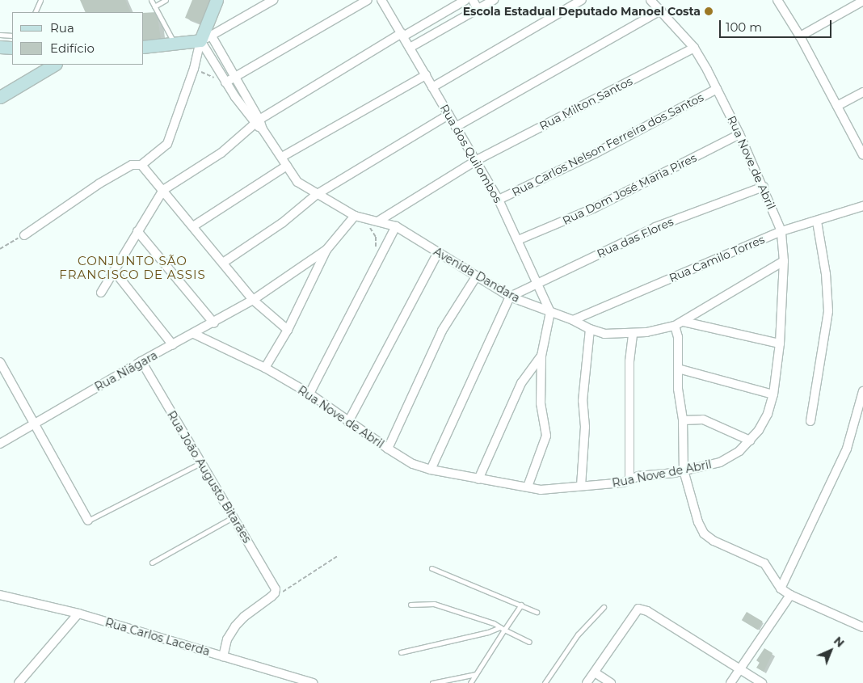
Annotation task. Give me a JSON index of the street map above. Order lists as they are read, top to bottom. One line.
{"streets":{"street":["Rua Milton Santos","Rua Carlos Nelson Ferreira dos Santos","Rua dos Quilombos","Rua Nove de Abril","Rua Dom José Maria Pires","Rua das Flores","Rua Camilo Torres","Avenida Dandara","Rua Niágara","Rua João Augusto Bitarães","Rua Carlos Lacerda"]},"crossings":[["Rua Milton Santos","Rua dos Quilombos"],["Rua Milton Santos","Rua Nove de Abril"],["Rua Milton Santos","Avenida Dandara"],["Rua Carlos Nelson Ferreira dos Santos","Rua dos Quilombos"],["Rua Carlos Nelson Ferreira dos Santos","Rua Nove de Abril"],["Rua dos Quilombos","Rua Dom José Maria Pires"],["Rua dos Quilombos","Rua das Flores"],["Rua dos Quilombos","Avenida Dandara"],["Rua Nove de Abril","Rua Dom José Maria Pires"],["Rua Nove de Abril","Rua das Flores"],["Rua Nove de Abril","Rua Camilo Torres"],["Rua Nove de Abril","Avenida Dandara"],["Rua Nove de Abril","Rua Niágara"],["Rua das Flores","Avenida Dandara"],["Rua Camilo Torres","Avenida Dandara"],["Rua Niágara","Rua João Augusto Bitarães"]],"districts":["CONJUNTO SÃO FRANCISCO DE ASSIS"],"places":["Escola Estadual Deputado Manoel Costa"],"legend":["Rua","Edifício"],"scale_bar":"100 m","north":"top right"}
